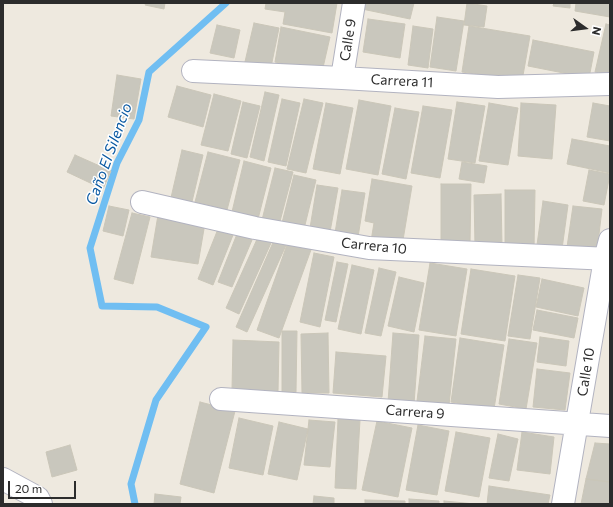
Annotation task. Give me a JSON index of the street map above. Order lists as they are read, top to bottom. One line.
{"streets":{"street":["Calle 9","Carrera 11","Carrera 10","Calle 10","Carrera 9"]},"crossings":[["Calle 9","Carrera 11"],["Carrera 10","Calle 10"],["Calle 10","Carrera 9"]],"water":["Caño El Silencio"],"scale_bar":"20 m","north":"right"}
